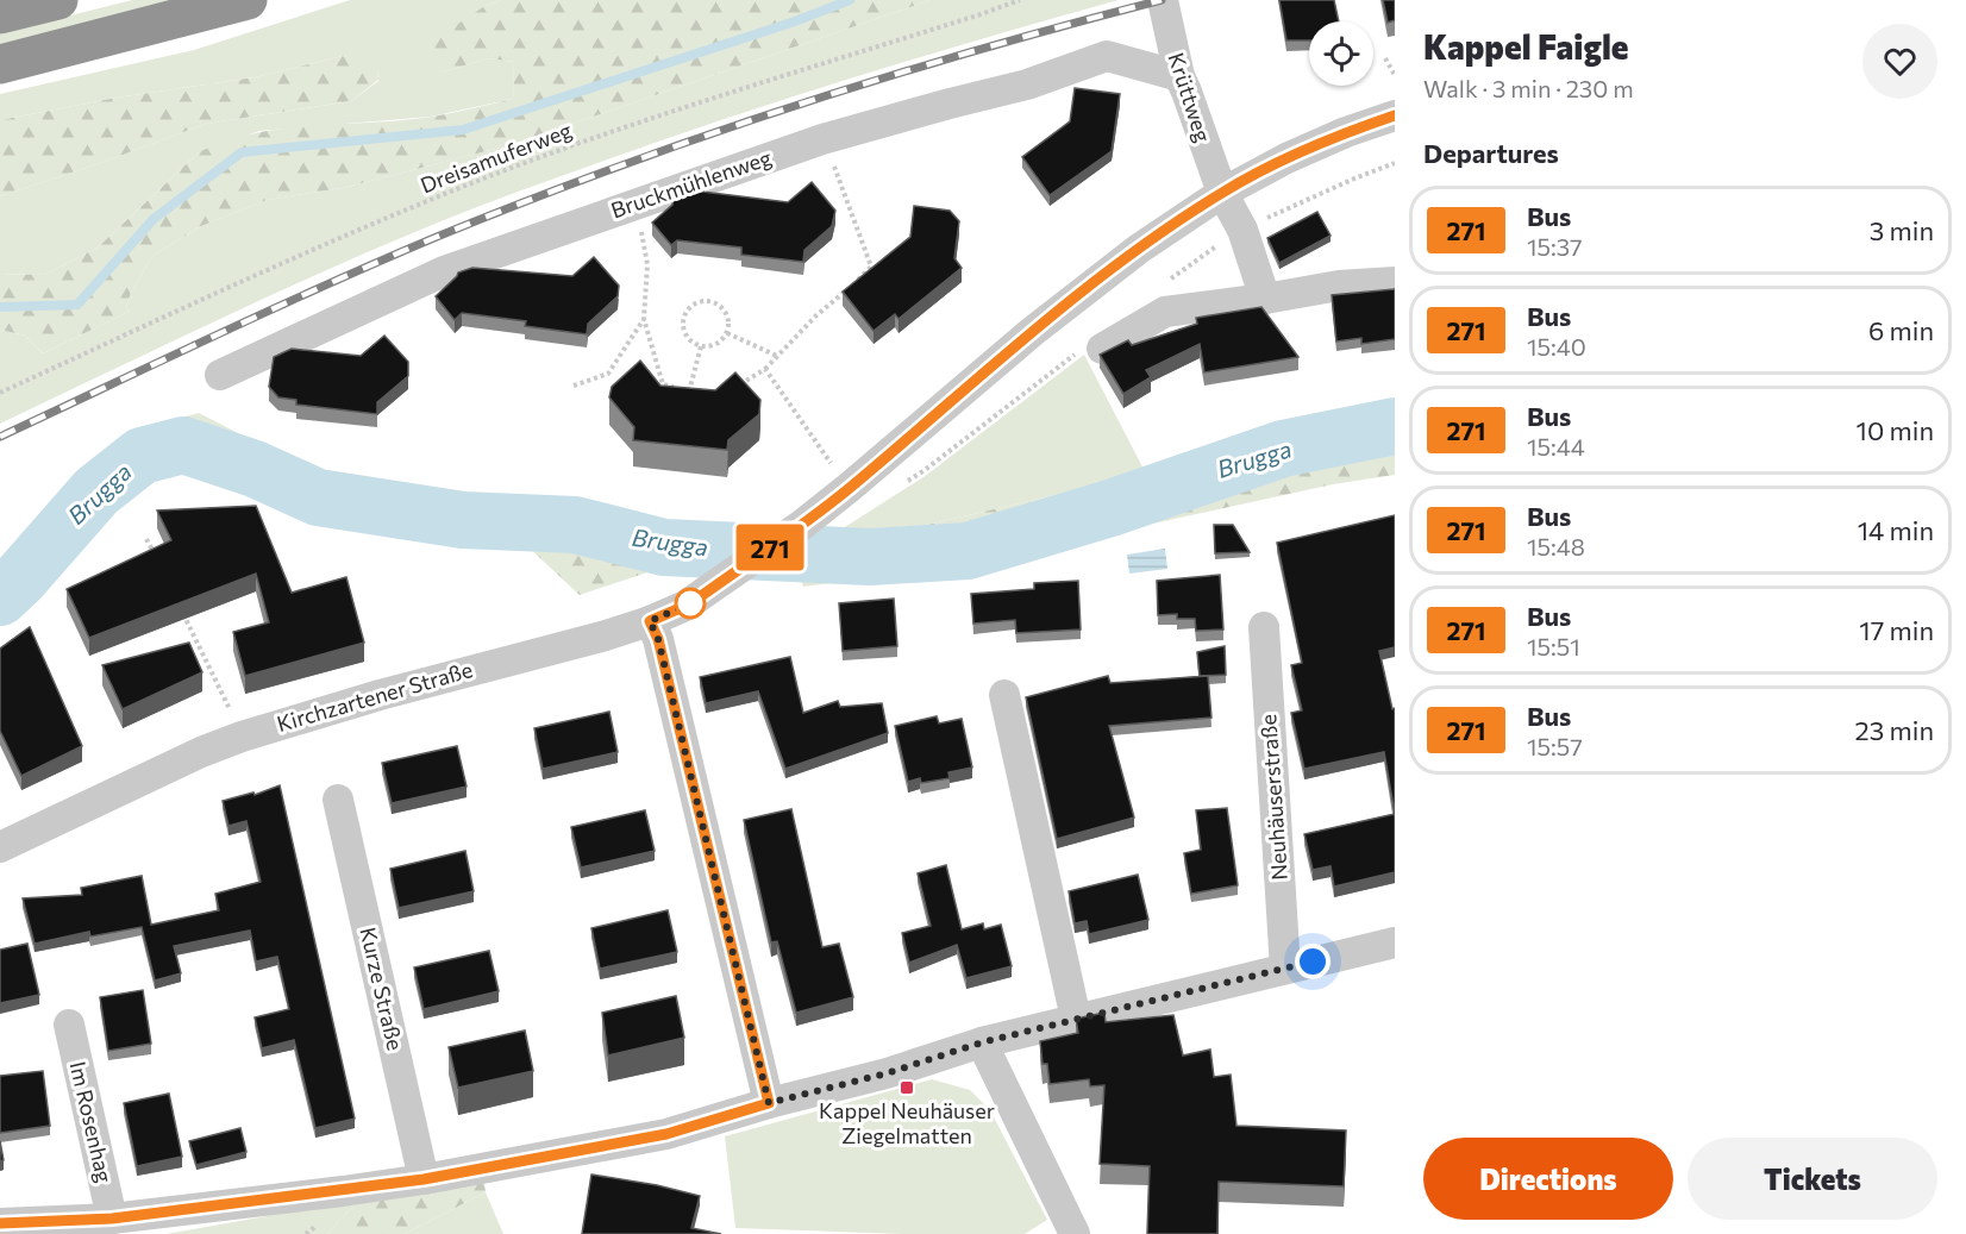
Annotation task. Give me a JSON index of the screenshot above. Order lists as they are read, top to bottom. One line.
{"streets":{"street":["Krüttweg","Bruckmühlenweg","Kirchzartener Straße","Neuhäuserstraße","Kurze Straße","Im Rosenhag"],"path":["Dreisamuferweg"]},"crossings":[["Krüttweg","Bruckmühlenweg"],["Krüttweg","Kirchzartener Straße"]],"water":["Brugga"],"places":{"transit":["Kappel Neuhäuser Ziegelmatten"]},"lines":["bus line 271"],"page":{"on_map":"271","heading":[["Kappel Faigle","Walk · 3 min · 230 m"],"Departures"],"list":[{"mark":"271","name":"Bus","note":"15:37","value":"3 min"},{"mark":"271","name":"Bus","note":"15:40","value":"6 min"},{"mark":"271","name":"Bus","note":"15:44","value":"10 min"},{"mark":"271","name":"Bus","note":"15:48","value":"14 min"},{"mark":"271","name":"Bus","note":"15:51","value":"17 min"},{"mark":"271","name":"Bus","note":"15:57","value":"23 min"}],"buttons":["Directions","Tickets"]}}
